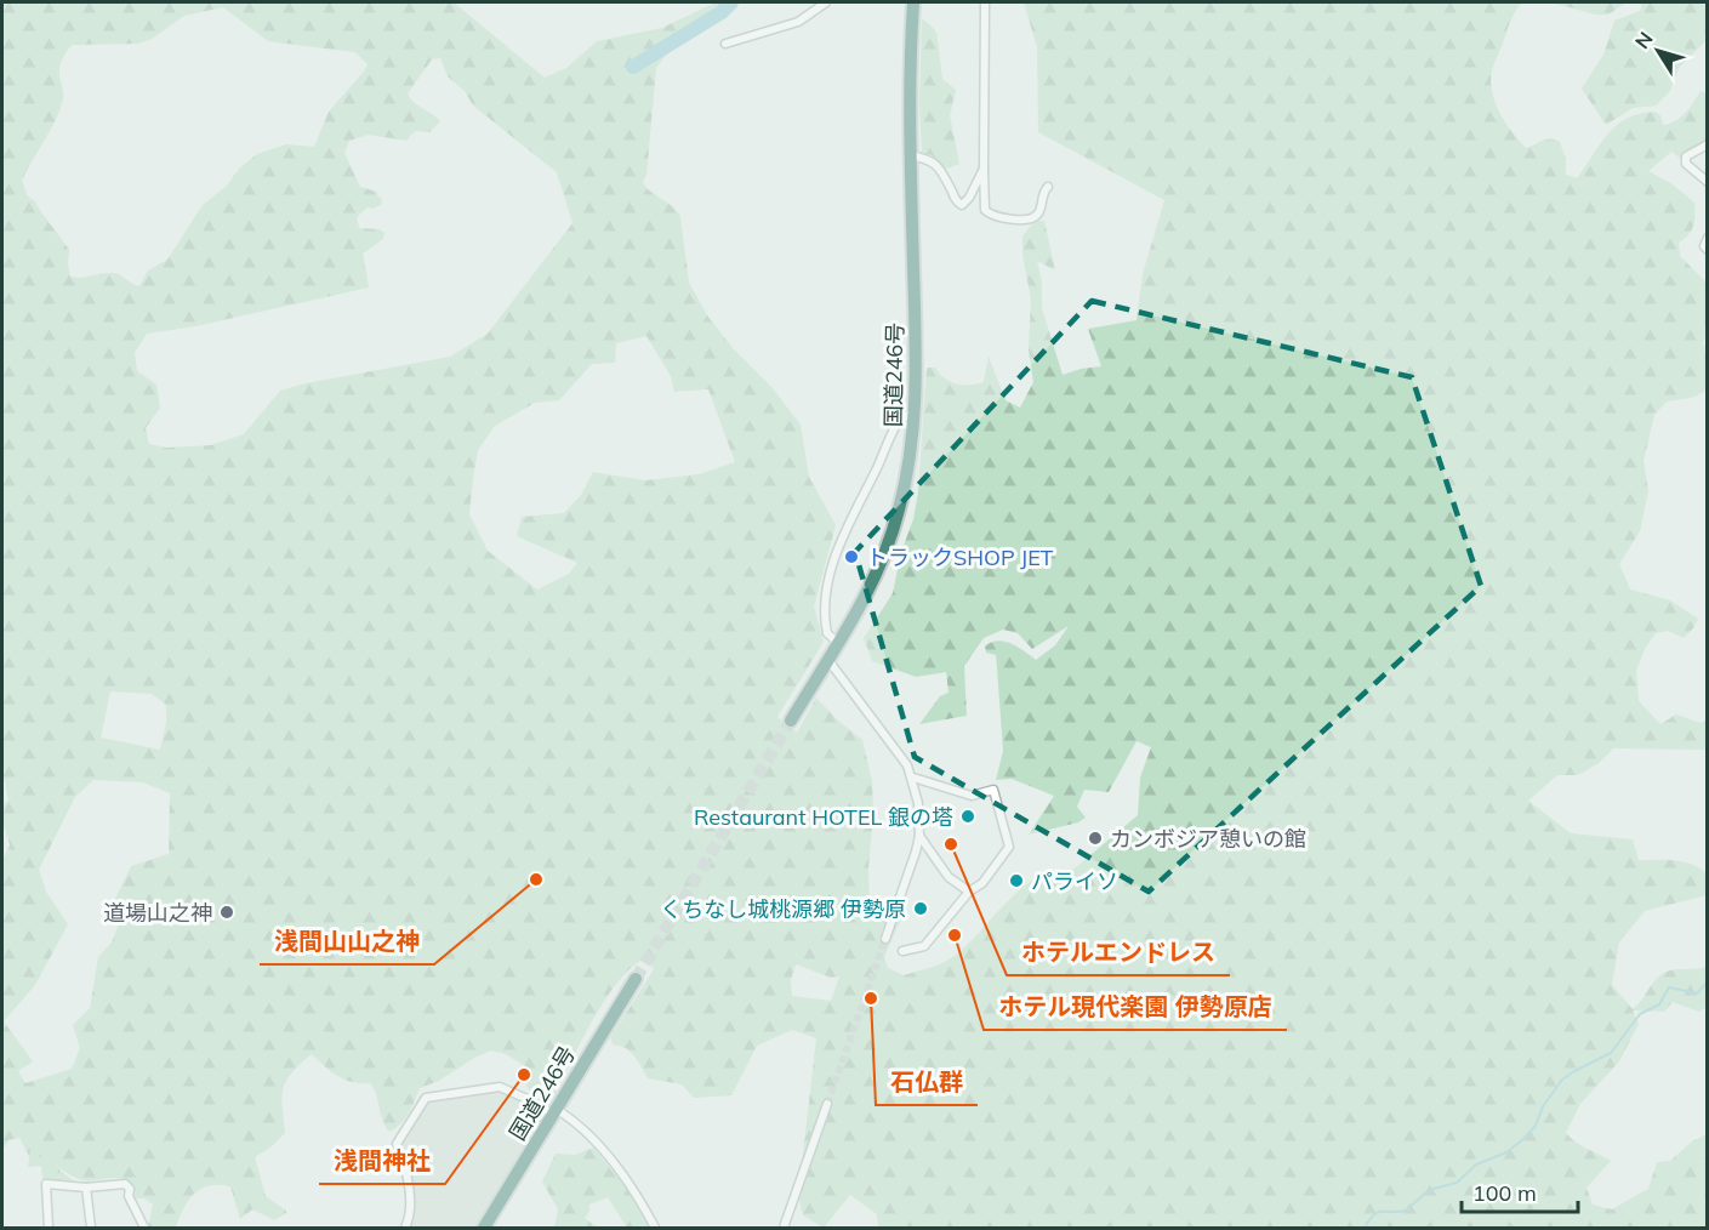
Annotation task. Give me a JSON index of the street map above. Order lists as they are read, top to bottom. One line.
{"streets":{"highway":["国道246号"]},"places":["トラックSHOP JET","Restaurant HOTEL 銀の塔","カンボジア憩いの館","ホテルエンドレス","浅間山山之神","パライソ","くちなし城桃源郷 伊勢原","道場山之神","ホテル現代楽園 伊勢原店","石仏群","浅間神社"],"scale_bar":"100 m","north":"top left"}
